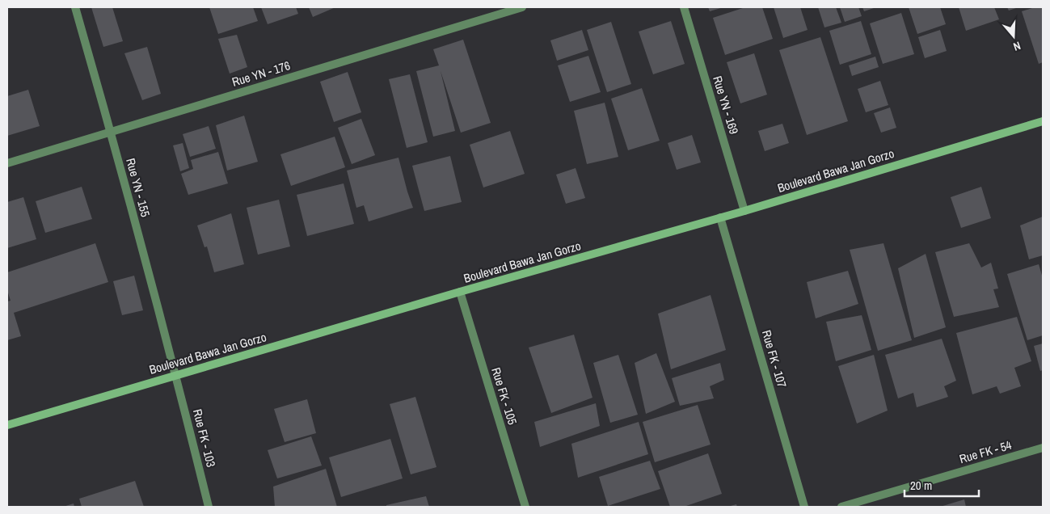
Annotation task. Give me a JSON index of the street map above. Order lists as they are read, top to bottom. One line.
{"streets":{"main road":["Boulevard Bawa Jan Gorzo"],"street":["Rue YN - 176","Rue YN - 169","Rue YN - 155","Rue FK - 107","Rue FK - 105","Rue FK - 103","Rue FK - 54"]},"crossings":[["Rue YN - 176","Rue YN - 155"],["Rue YN - 169","Boulevard Bawa Jan Gorzo"],["Boulevard Bawa Jan Gorzo","Rue YN - 155"],["Boulevard Bawa Jan Gorzo","Rue FK - 107"],["Boulevard Bawa Jan Gorzo","Rue FK - 105"],["Boulevard Bawa Jan Gorzo","Rue FK - 103"],["Rue YN - 155","Rue FK - 103"]],"scale_bar":"20 m","north":"bottom"}
